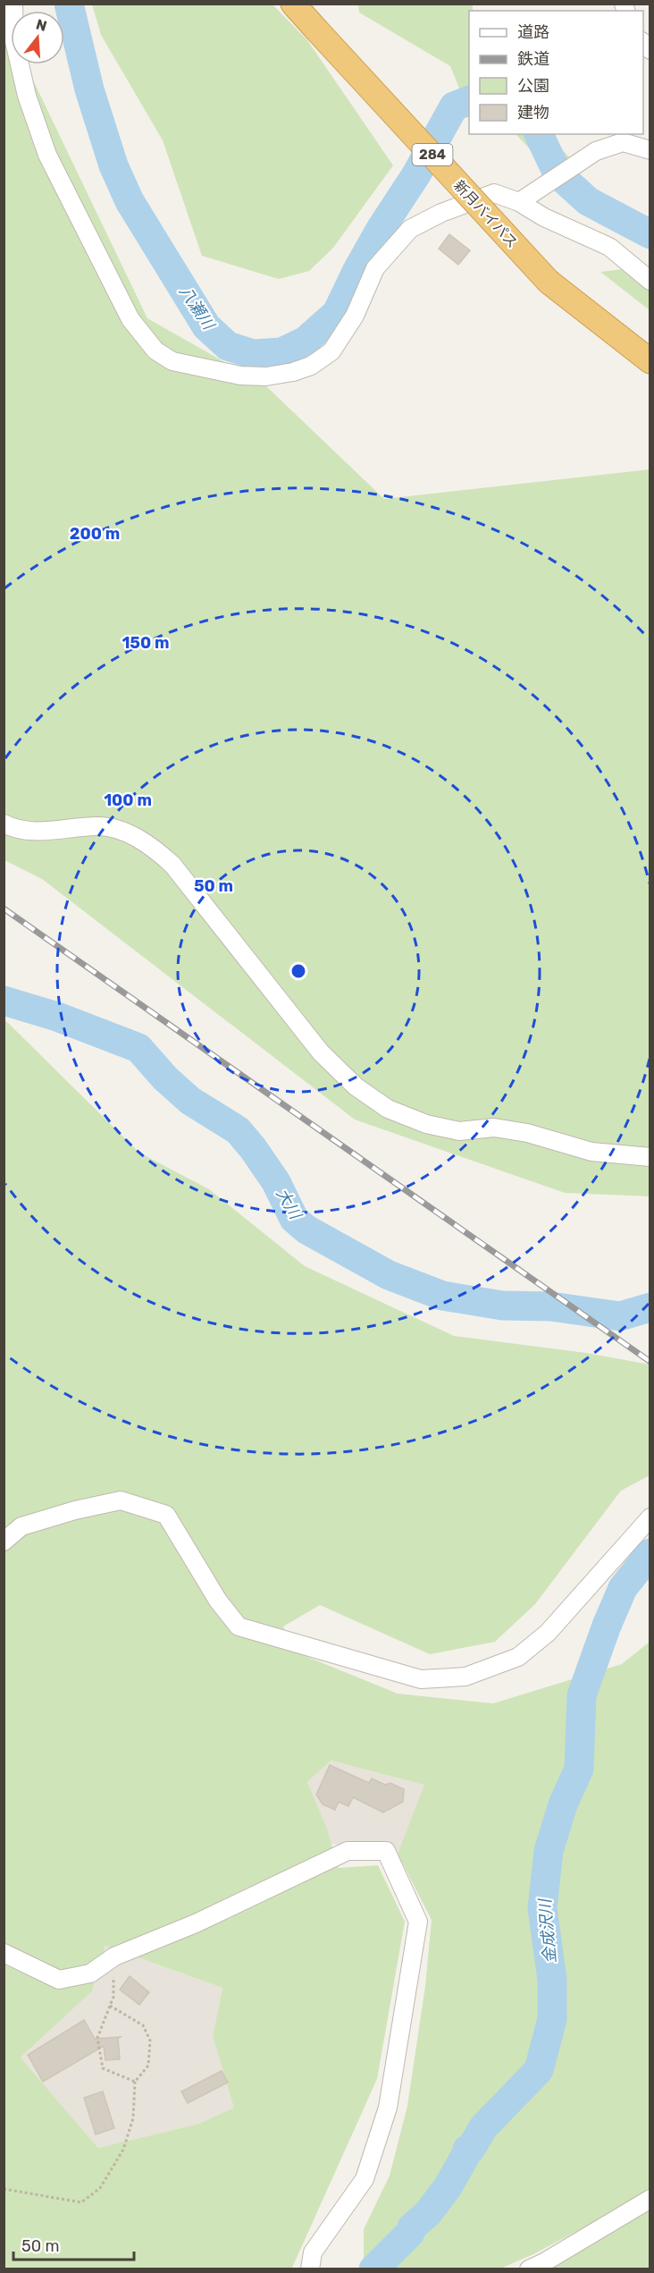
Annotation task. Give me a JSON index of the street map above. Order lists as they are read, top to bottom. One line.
{"streets":{"highway":["284","新月バイパス"]},"water":["八瀬川","大川","金成沢川"],"legend":["道路","鉄道","公園","建物"],"scale_bar":"50 m","north":"top","rings":["200 m","150 m","100 m","50 m"]}
